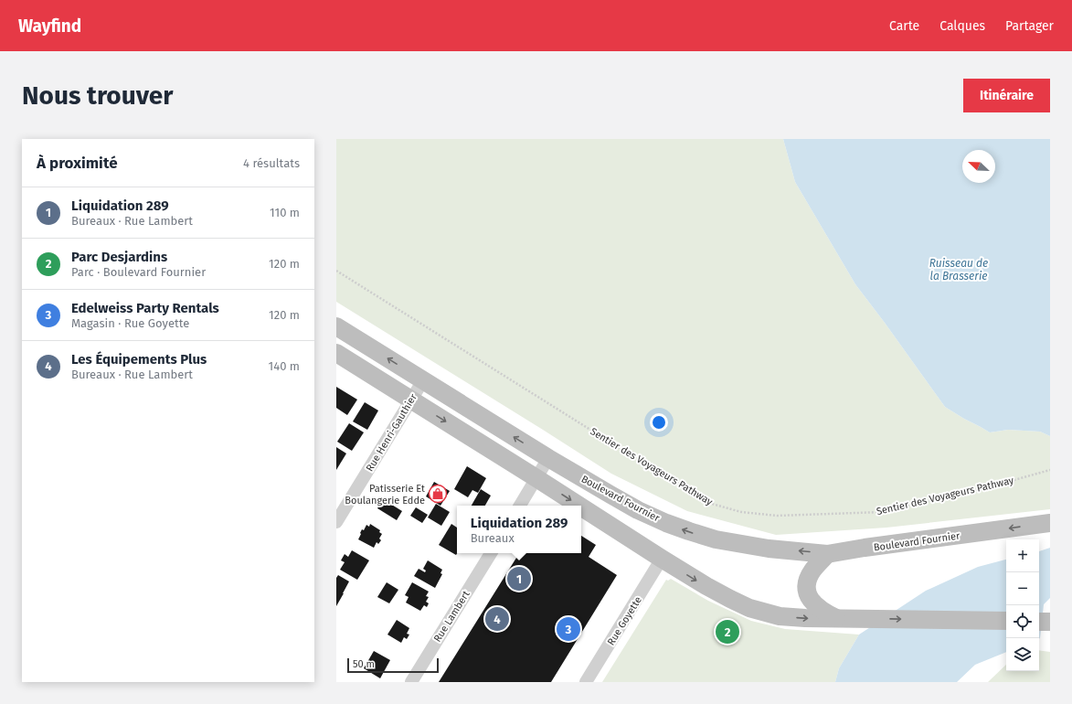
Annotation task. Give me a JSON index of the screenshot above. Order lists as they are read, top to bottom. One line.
{"streets":{"main road":["Boulevard Fournier"],"street":["Rue Henri-Gauthier","Rue Lambert","Rue Goyette"],"path":["Sentier des Voyageurs Pathway"]},"crossings":[["Rue Henri-Gauthier","Boulevard Fournier"]],"water":["Ruisseau de la Brasserie"],"places":{"shop":["Patisserie Et Boulangerie Edde"]},"scale_bar":"50 m","north":"top left","page":{"header":"Wayfind","nav":["Carte","Calques","Partager"],"buttons":"Itinéraire","title":"Nous trouver","heading":["À proximité","4 résultats"],"list":[{"mark":"1","name":"Liquidation 289","note":"Bureaux · Rue Lambert","value":"110 m"},{"mark":"2","name":"Parc Desjardins","note":"Parc · Boulevard Fournier","value":"120 m"},{"mark":"3","name":"Edelweiss Party Rentals","note":"Magasin · Rue Goyette","value":"120 m"},{"mark":"4","name":"Les Équipements Plus","note":"Bureaux · Rue Lambert","value":"140 m"}],"popup":["Liquidation 289","Bureaux"],"map_buttons":["+","−"],"pins":["1","4","3","2"],"scale":"50 m"}}
